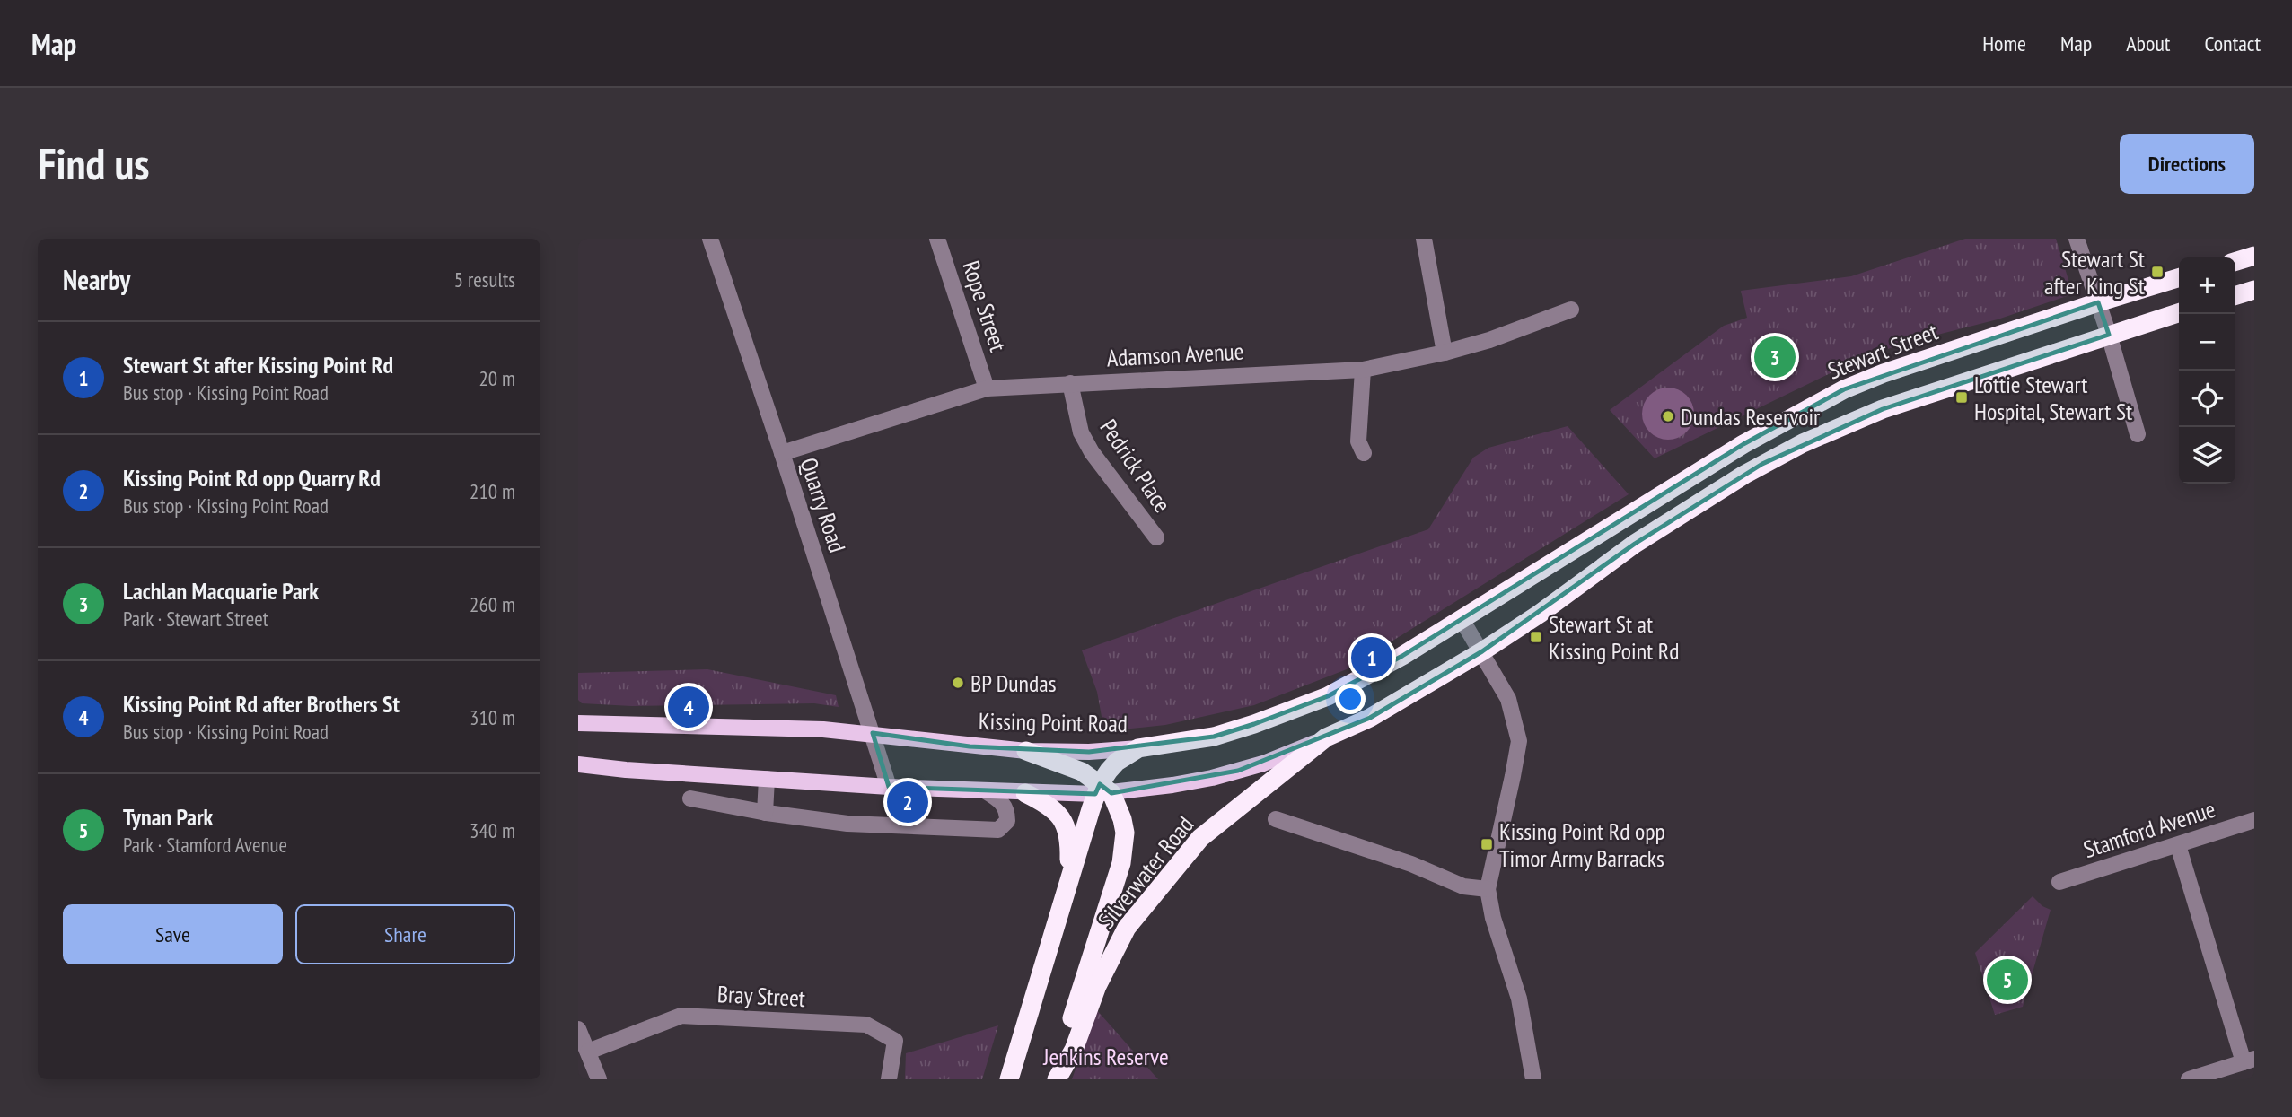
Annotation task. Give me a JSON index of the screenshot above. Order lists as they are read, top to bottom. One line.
{"streets":{"highway":["Stewart Street","Kissing Point Road","Silverwater Road"],"street":["Rope Street","Adamson Avenue","Pedrick Place","Quarry Road","Stamford Avenue","Bray Street"]},"crossings":[["Rope Street","Adamson Avenue"],["Stewart Street","Kissing Point Road"],["Adamson Avenue","Pedrick Place"],["Adamson Avenue","Quarry Road"],["Quarry Road","Kissing Point Road"],["Kissing Point Road","Silverwater Road"]],"parks":["Jenkins Reserve"],"places":{"transit":["Stewart St after King St","Lottie Stewart Hospital, Stewart St","Stewart St at Kissing Point Rd","Kissing Point Rd opp Timor Army Barracks"],"other":["Dundas Reservoir","BP Dundas"]},"page":{"header":"Map","nav":["Home","Map","About","Contact"],"buttons":["Directions",["Save","Share"]],"title":"Find us","heading":["Nearby","5 results"],"map_buttons":["+","−"],"list":[{"mark":"1","name":"Stewart St after Kissing Point Rd","note":"Bus stop · Kissing Point Road","value":"20 m"},{"mark":"2","name":"Kissing Point Rd opp Quarry Rd","note":"Bus stop · Kissing Point Road","value":"210 m"},{"mark":"3","name":"Lachlan Macquarie Park","note":"Park · Stewart Street","value":"260 m"},{"mark":"4","name":"Kissing Point Rd after Brothers St","note":"Bus stop · Kissing Point Road","value":"310 m"},{"mark":"5","name":"Tynan Park","note":"Park · Stamford Avenue","value":"340 m"}],"pins":["3","1","4","2","5"]}}
